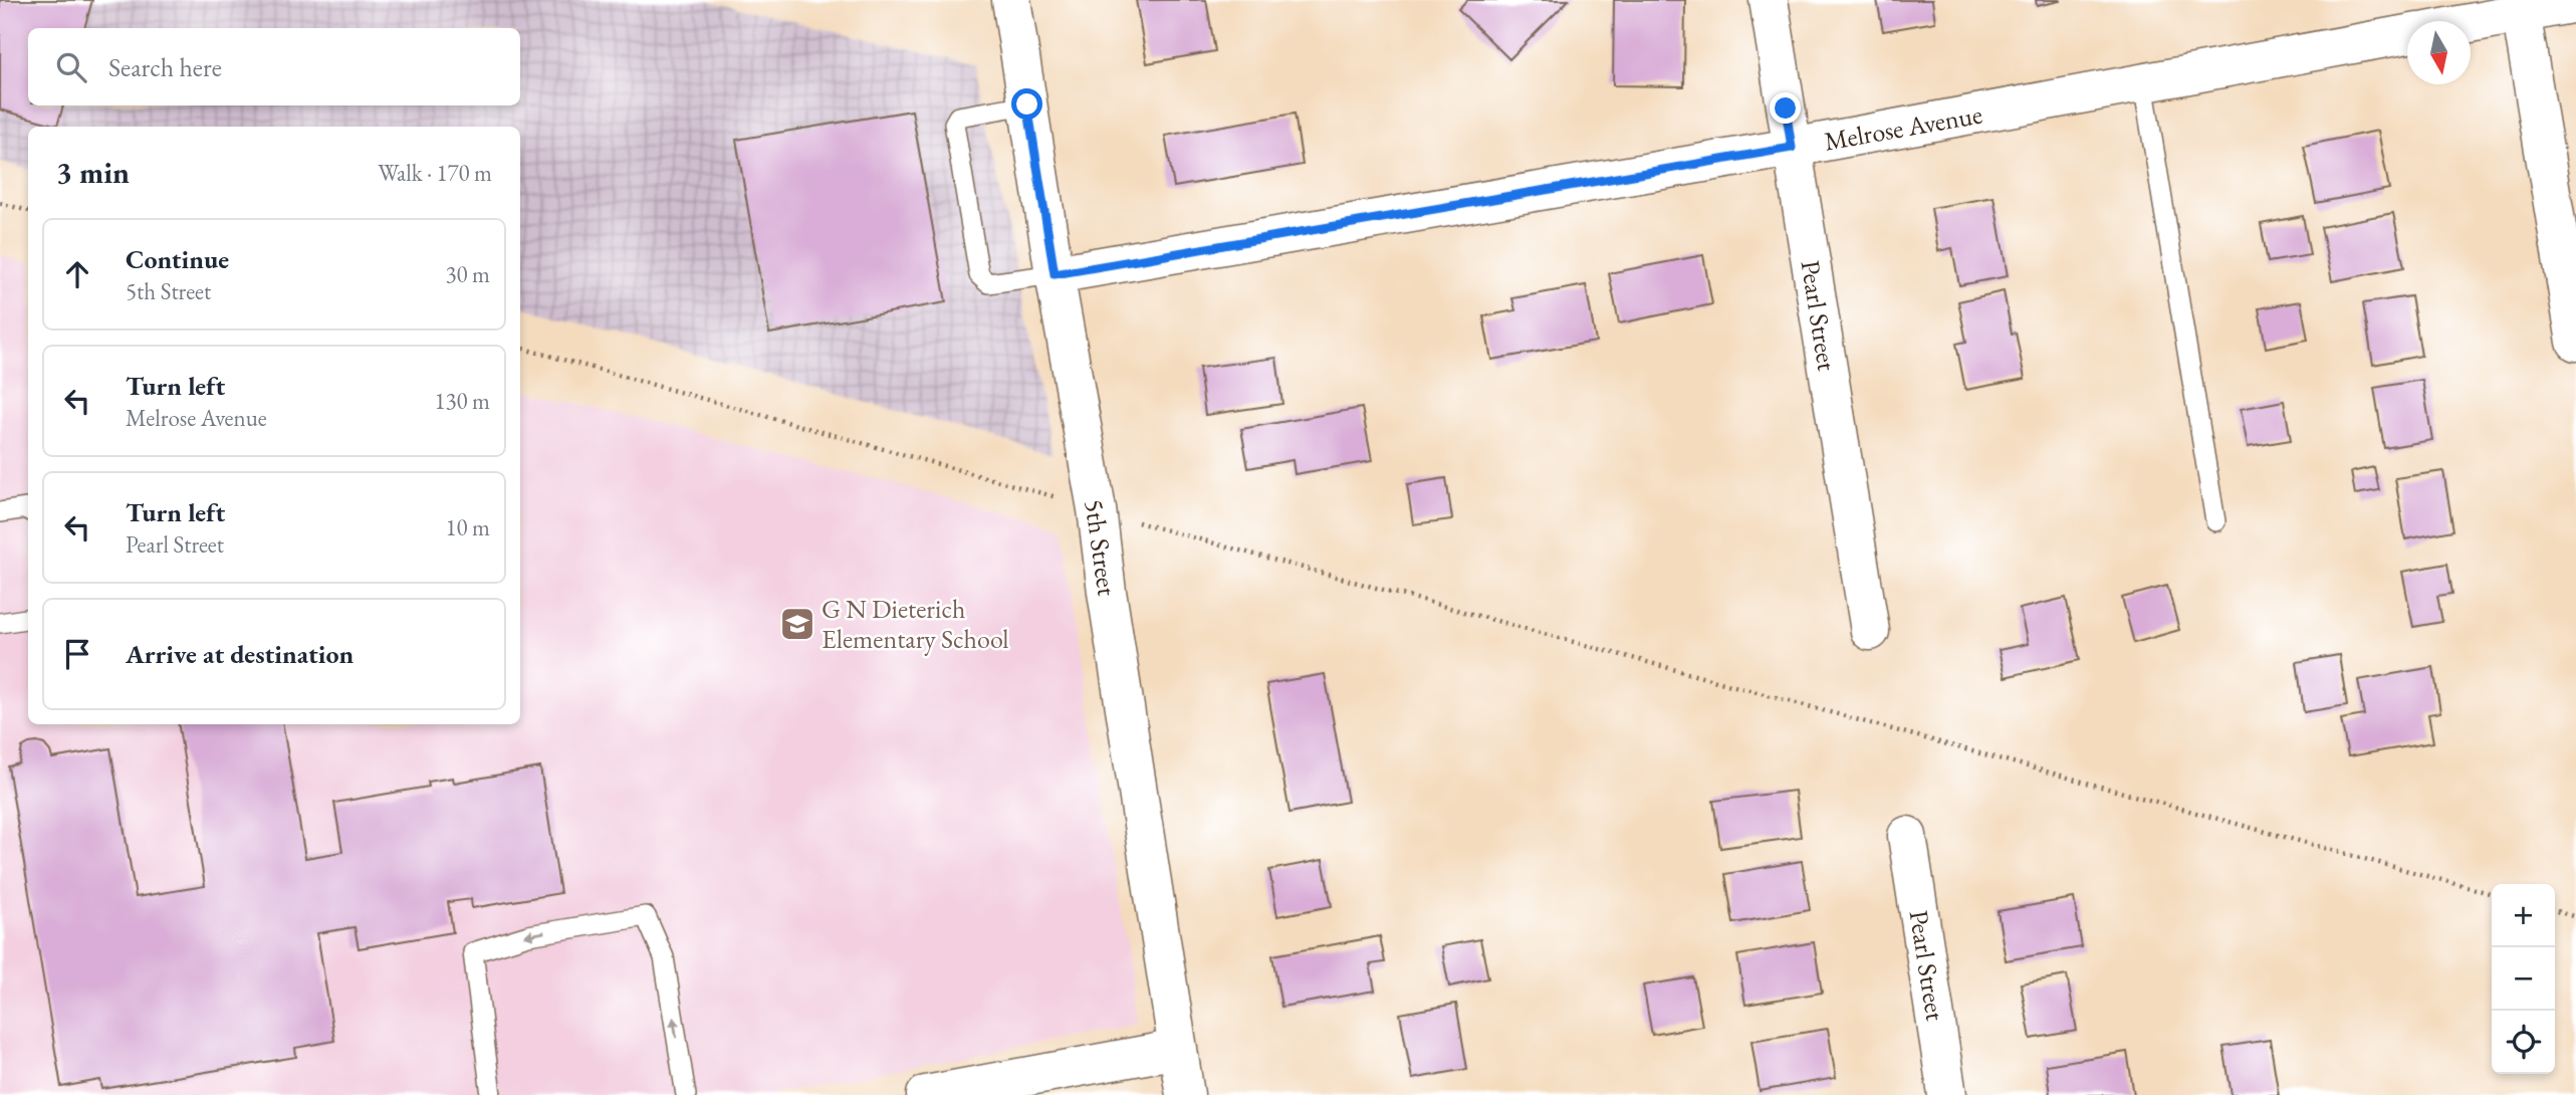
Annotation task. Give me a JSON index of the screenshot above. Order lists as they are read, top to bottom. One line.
{"streets":{"street":["Melrose Avenue","Pearl Street","5th Street"]},"crossings":[["Melrose Avenue","Pearl Street"],["Melrose Avenue","5th Street"]],"places":{"school or university":["G N Dieterich Elementary School"]},"north":"bottom","page":{"search":"Search here","heading":["3 min","Walk · 170 m"],"list":[["Continue","5th Street","30 m"],["Turn left","Melrose Avenue","130 m"],["Turn left","Pearl Street","10 m"],"Arrive at destination"],"map_buttons":["+","−"]}}
